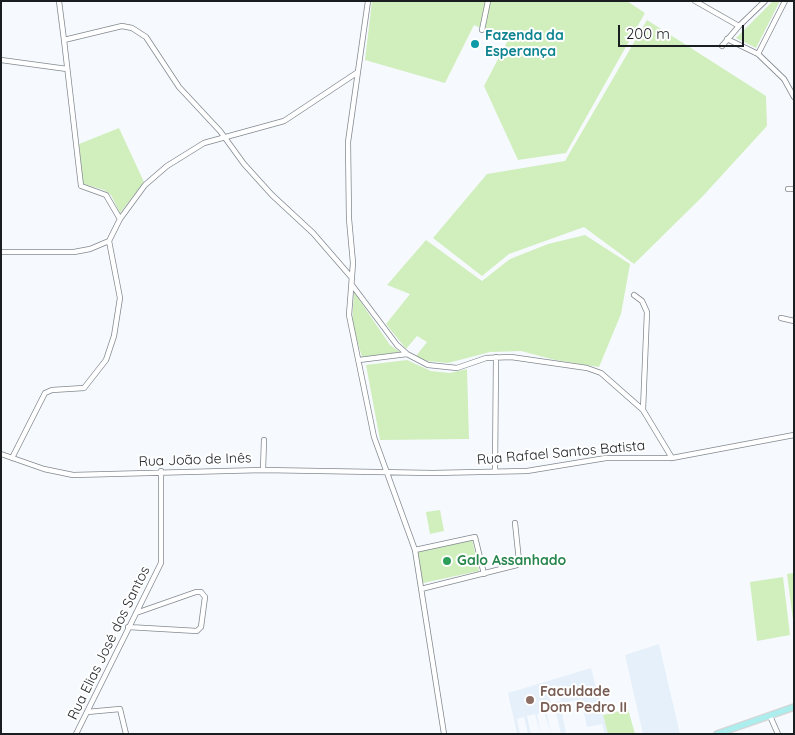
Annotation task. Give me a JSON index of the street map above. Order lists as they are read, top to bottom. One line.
{"streets":{"street":["Rua Rafael Santos Batista","Rua João de Inês","Rua Elias José dos Santos"]},"crossings":[["Rua Rafael Santos Batista","Rua João de Inês"],["Rua João de Inês","Rua Elias José dos Santos"]],"places":["Fazenda da Esperança","Galo Assanhado","Faculdade Dom Pedro II"],"scale_bar":"200 m"}
